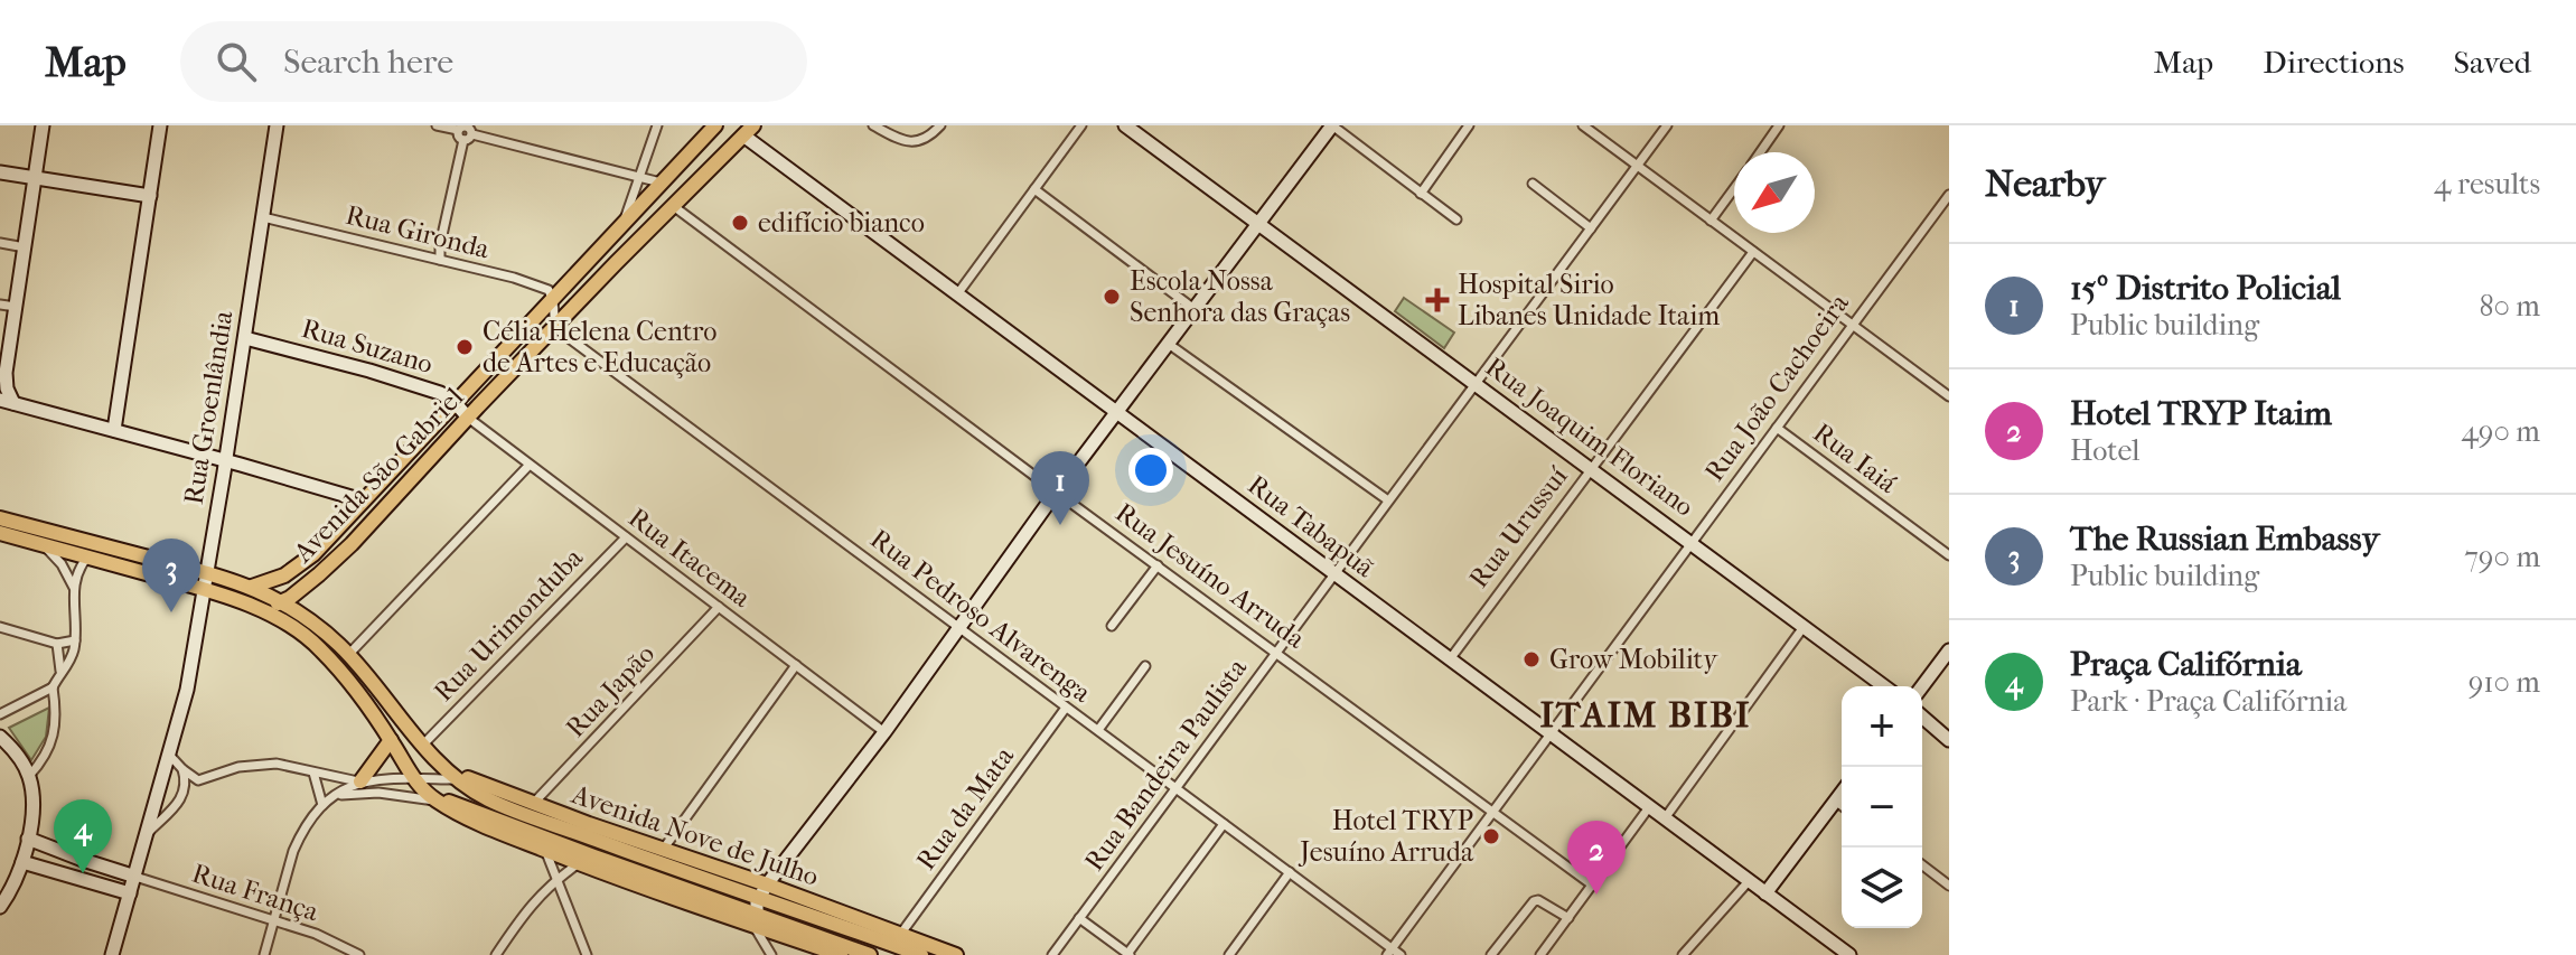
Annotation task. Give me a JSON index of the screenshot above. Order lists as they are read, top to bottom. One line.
{"streets":{"main road":["Avenida São Gabriel","Avenida Nove de Julho"],"street":["Rua Gironda","Rua Suzano","Rua João Cachoeira","Rua Groenlândia","Rua Joaquim Floriano","Rua Iaiá","Rua Tabapuã","Rua Urussuí","Rua Itacema","Rua Jesuíno Arruda","Rua Pedroso Alvarenga","Rua Urimonduba","Rua Japão","Rua Bandeira Paulista","Rua da Mata","Rua França"]},"crossings":[["Rua Gironda","Rua Groenlândia"],["Rua Gironda","Avenida São Gabriel"],["Rua Suzano","Rua Groenlândia"],["Rua Suzano","Avenida São Gabriel"],["Rua Suzano","Rua Itacema"],["Rua João Cachoeira","Rua Joaquim Floriano"],["Rua João Cachoeira","Rua Iaiá"],["Rua João Cachoeira","Rua Tabapuã"],["Rua João Cachoeira","Rua Jesuíno Arruda"],["Rua João Cachoeira","Rua Pedroso Alvarenga"],["Rua Groenlândia","Avenida Nove de Julho"],["Rua Groenlândia","Rua França"],["Rua Joaquim Floriano","Rua Urussuí"],["Rua Joaquim Floriano","Rua Bandeira Paulista"],["Avenida São Gabriel","Rua Tabapuã"],["Avenida São Gabriel","Rua Itacema"],["Avenida São Gabriel","Rua Jesuíno Arruda"],["Avenida São Gabriel","Rua Pedroso Alvarenga"],["Avenida São Gabriel","Avenida Nove de Julho"],["Rua Tabapuã","Rua Urussuí"],["Rua Tabapuã","Rua Bandeira Paulista"],["Rua Itacema","Rua Urimonduba"],["Rua Itacema","Rua Japão"],["Rua Jesuíno Arruda","Rua Bandeira Paulista"],["Rua Pedroso Alvarenga","Rua Bandeira Paulista"],["Rua Pedroso Alvarenga","Rua da Mata"],["Rua Urimonduba","Avenida Nove de Julho"],["Rua Japão","Avenida Nove de Julho"],["Rua da Mata","Avenida Nove de Julho"]],"districts":["ITAIM BIBI"],"places":{"other":["edifício bianco","Escola Nossa Senhora das Graças","Célia Helena Centro de Artes e Educação","Grow Mobility","Hotel TRYP Jesuíno Arruda"],"health":["Hospital Sirio Libanes Unidade Itaim"]},"north":"bottom left","page":{"header":"Map","search":"Search here","nav":["Map","Directions","Saved"],"heading":["Nearby","4 results"],"list":[{"mark":"1","name":"15º Distrito Policial","note":"Public building","value":"80 m"},{"mark":"2","name":"Hotel TRYP Itaim","note":"Hotel","value":"490 m"},{"mark":"3","name":"The Russian Embassy","note":"Public building","value":"790 m"},{"mark":"4","name":"Praça Califórnia","note":"Park · Praça Califórnia","value":"910 m"}],"pins":["1","3","4","2"],"map_buttons":["+","−"]}}
